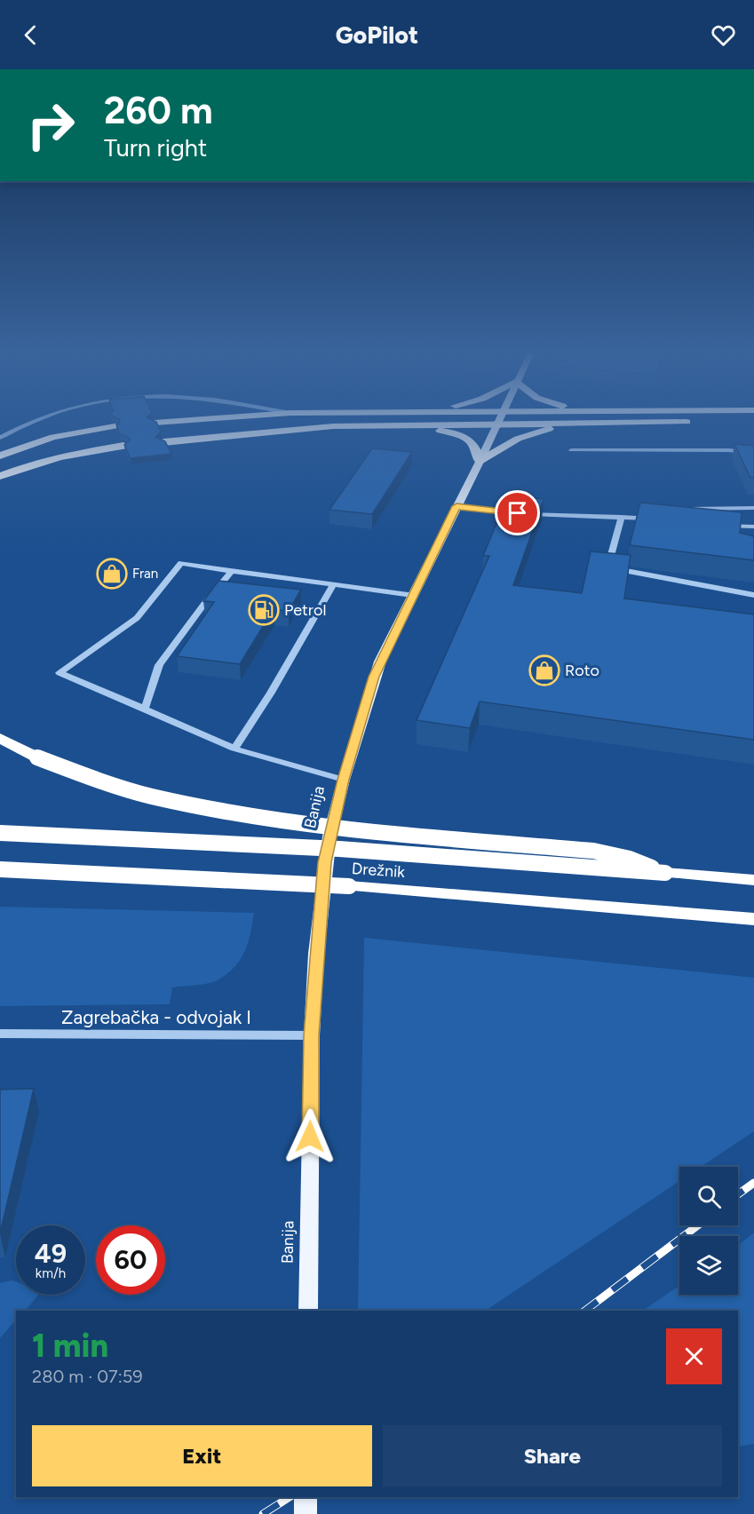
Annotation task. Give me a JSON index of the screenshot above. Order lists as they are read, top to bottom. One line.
{"streets":{"highway":["Drežnik"],"main road":["Banija"],"street":["Zagrebačka - odvojak I"]},"crossings":[["Banija","Zagrebačka - odvojak I"]],"places":{"shop":["Fran","Roto"],"fuel station":["Petrol"]},"page":{"header":"GoPilot","turn":["260 m","Turn right"],"speed":"49 km/h","limit":"60","heading":["1 min","280 m · 07:59"],"buttons":["Exit","Share"]}}
